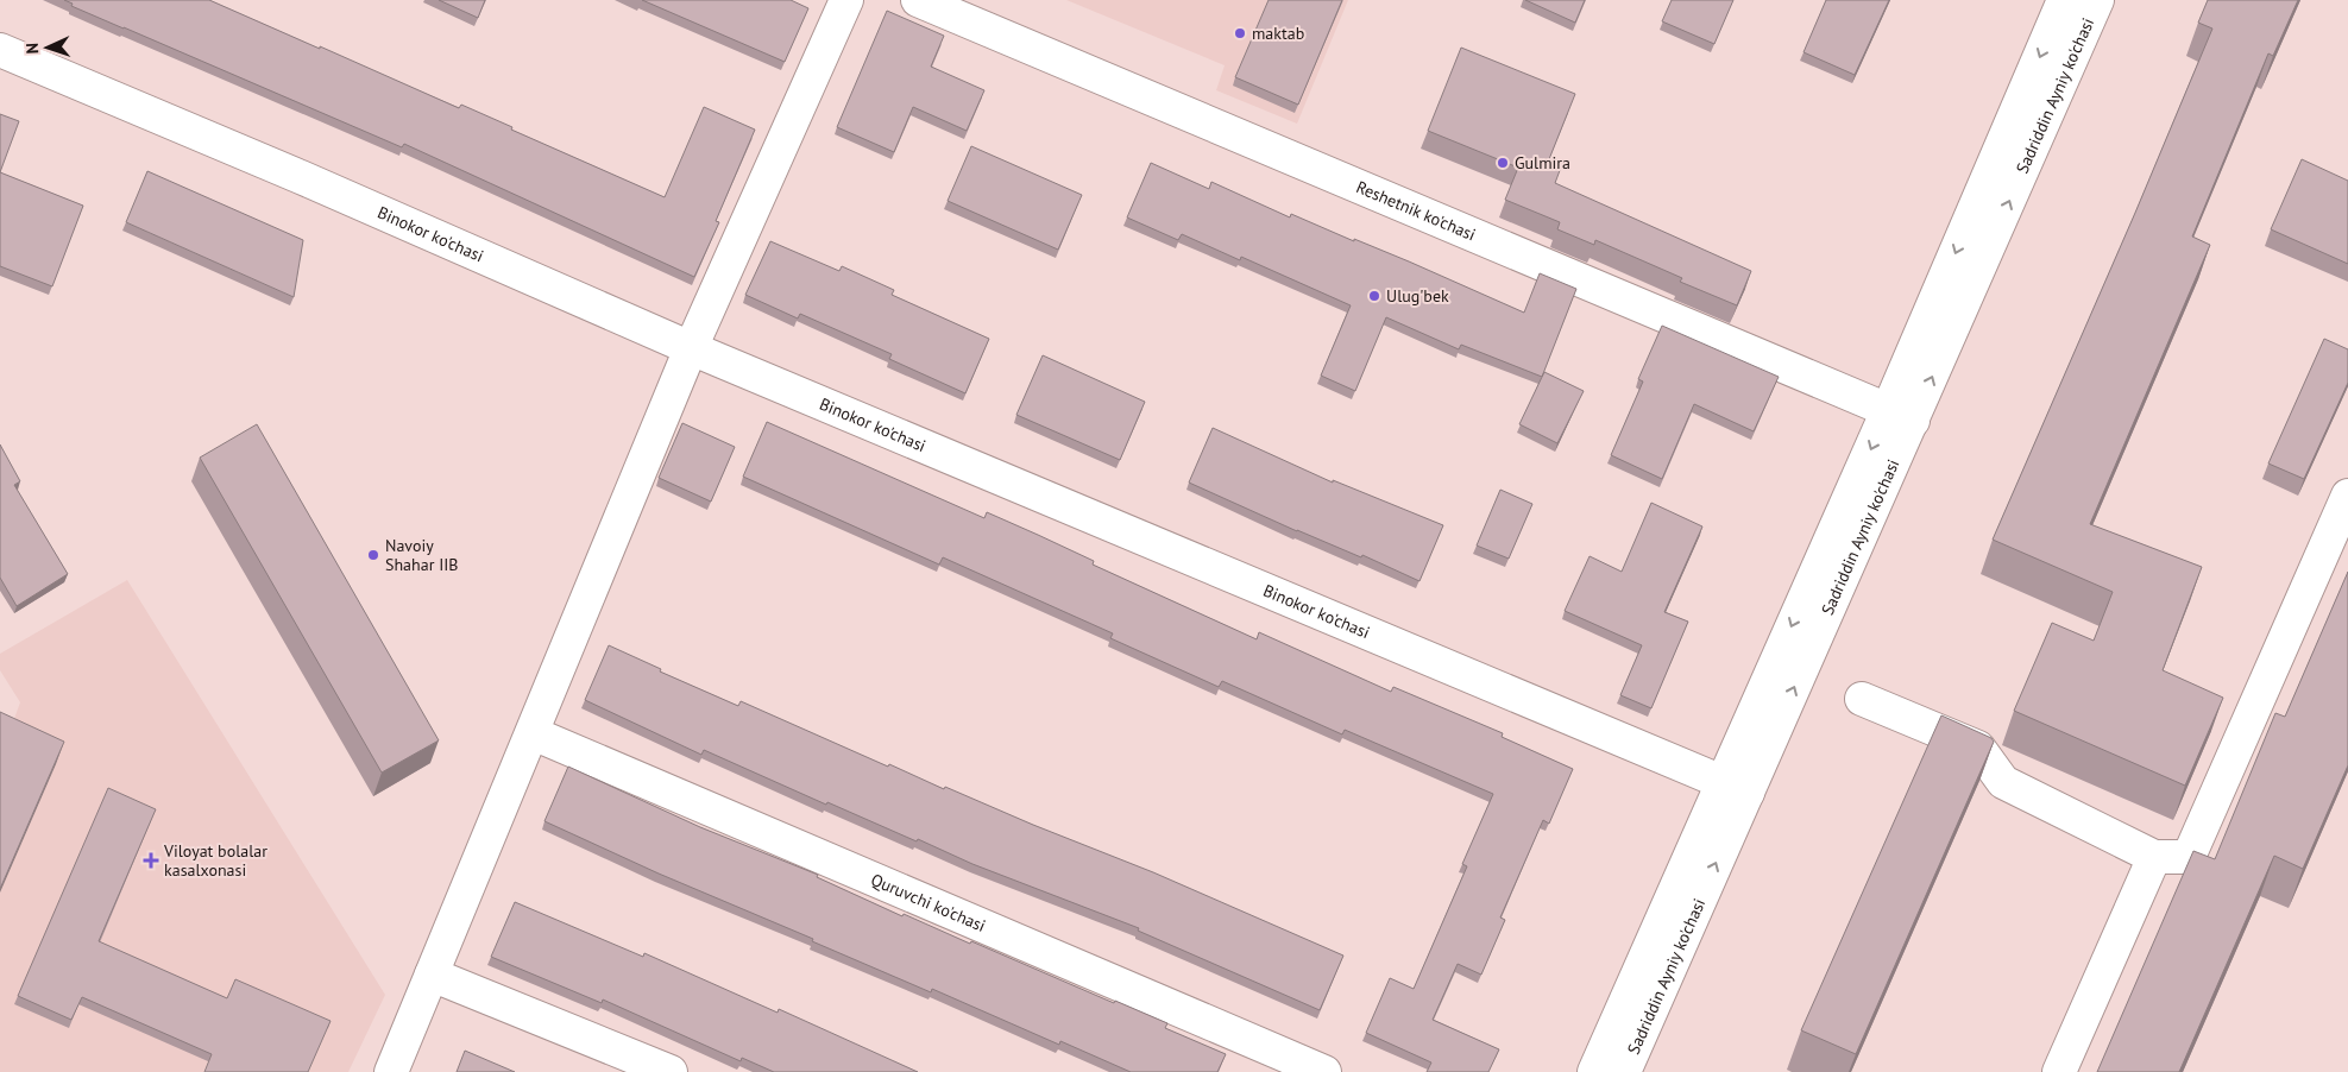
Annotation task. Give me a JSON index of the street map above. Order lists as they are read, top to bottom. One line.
{"streets":{"street":["Sadriddin Ayniy ko'chasi","Reshetnik ko'chasi","Binokor ko'chasi","Quruvchi ko'chasi"]},"crossings":[["Sadriddin Ayniy ko'chasi","Reshetnik ko'chasi"],["Sadriddin Ayniy ko'chasi","Binokor ko'chasi"]],"places":{"other":["maktab","Gulmira","Ulug'bek","Navoiy Shahar IIB"],"health":["Viloyat bolalar kasalxonasi"]},"north":"left"}
